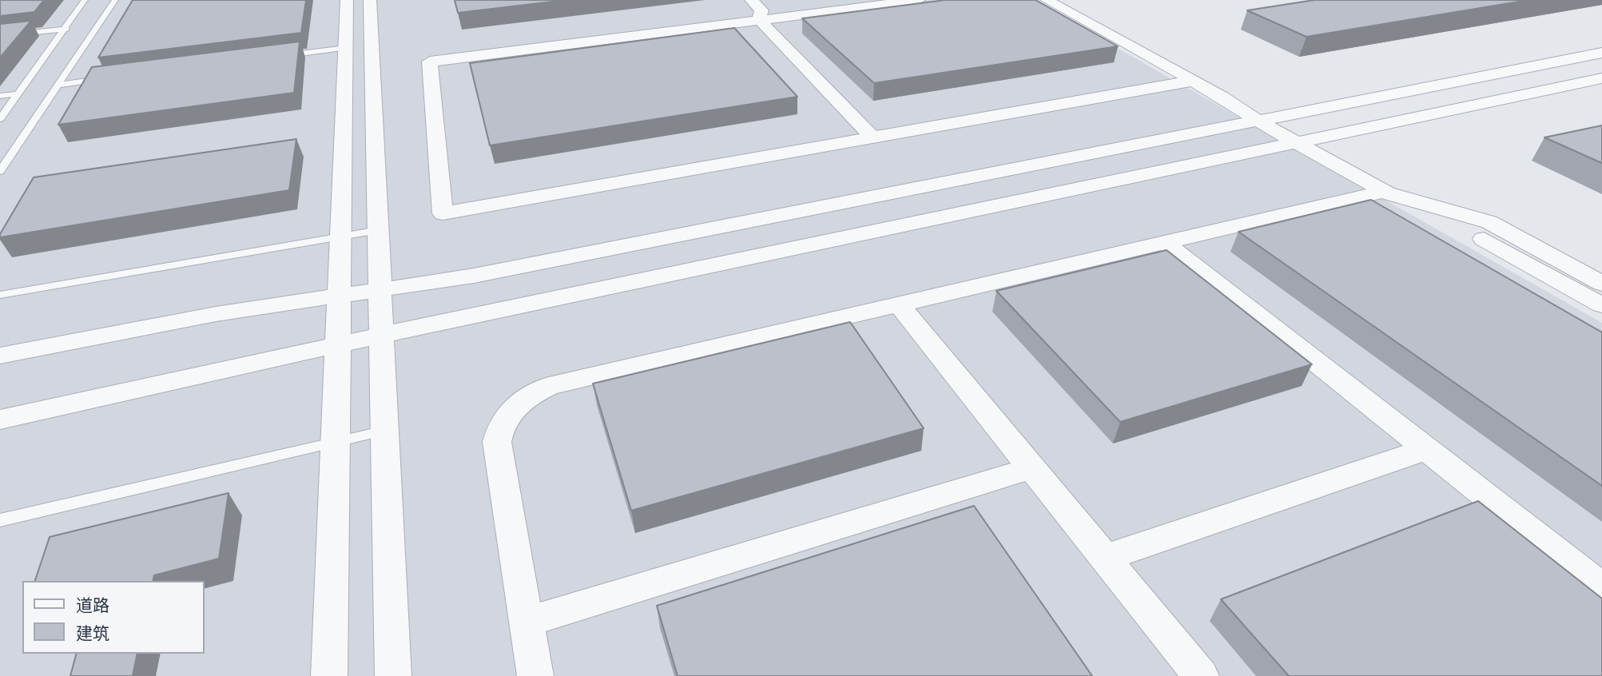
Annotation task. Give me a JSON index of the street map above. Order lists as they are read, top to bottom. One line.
{"legend":["道路","建筑"]}
